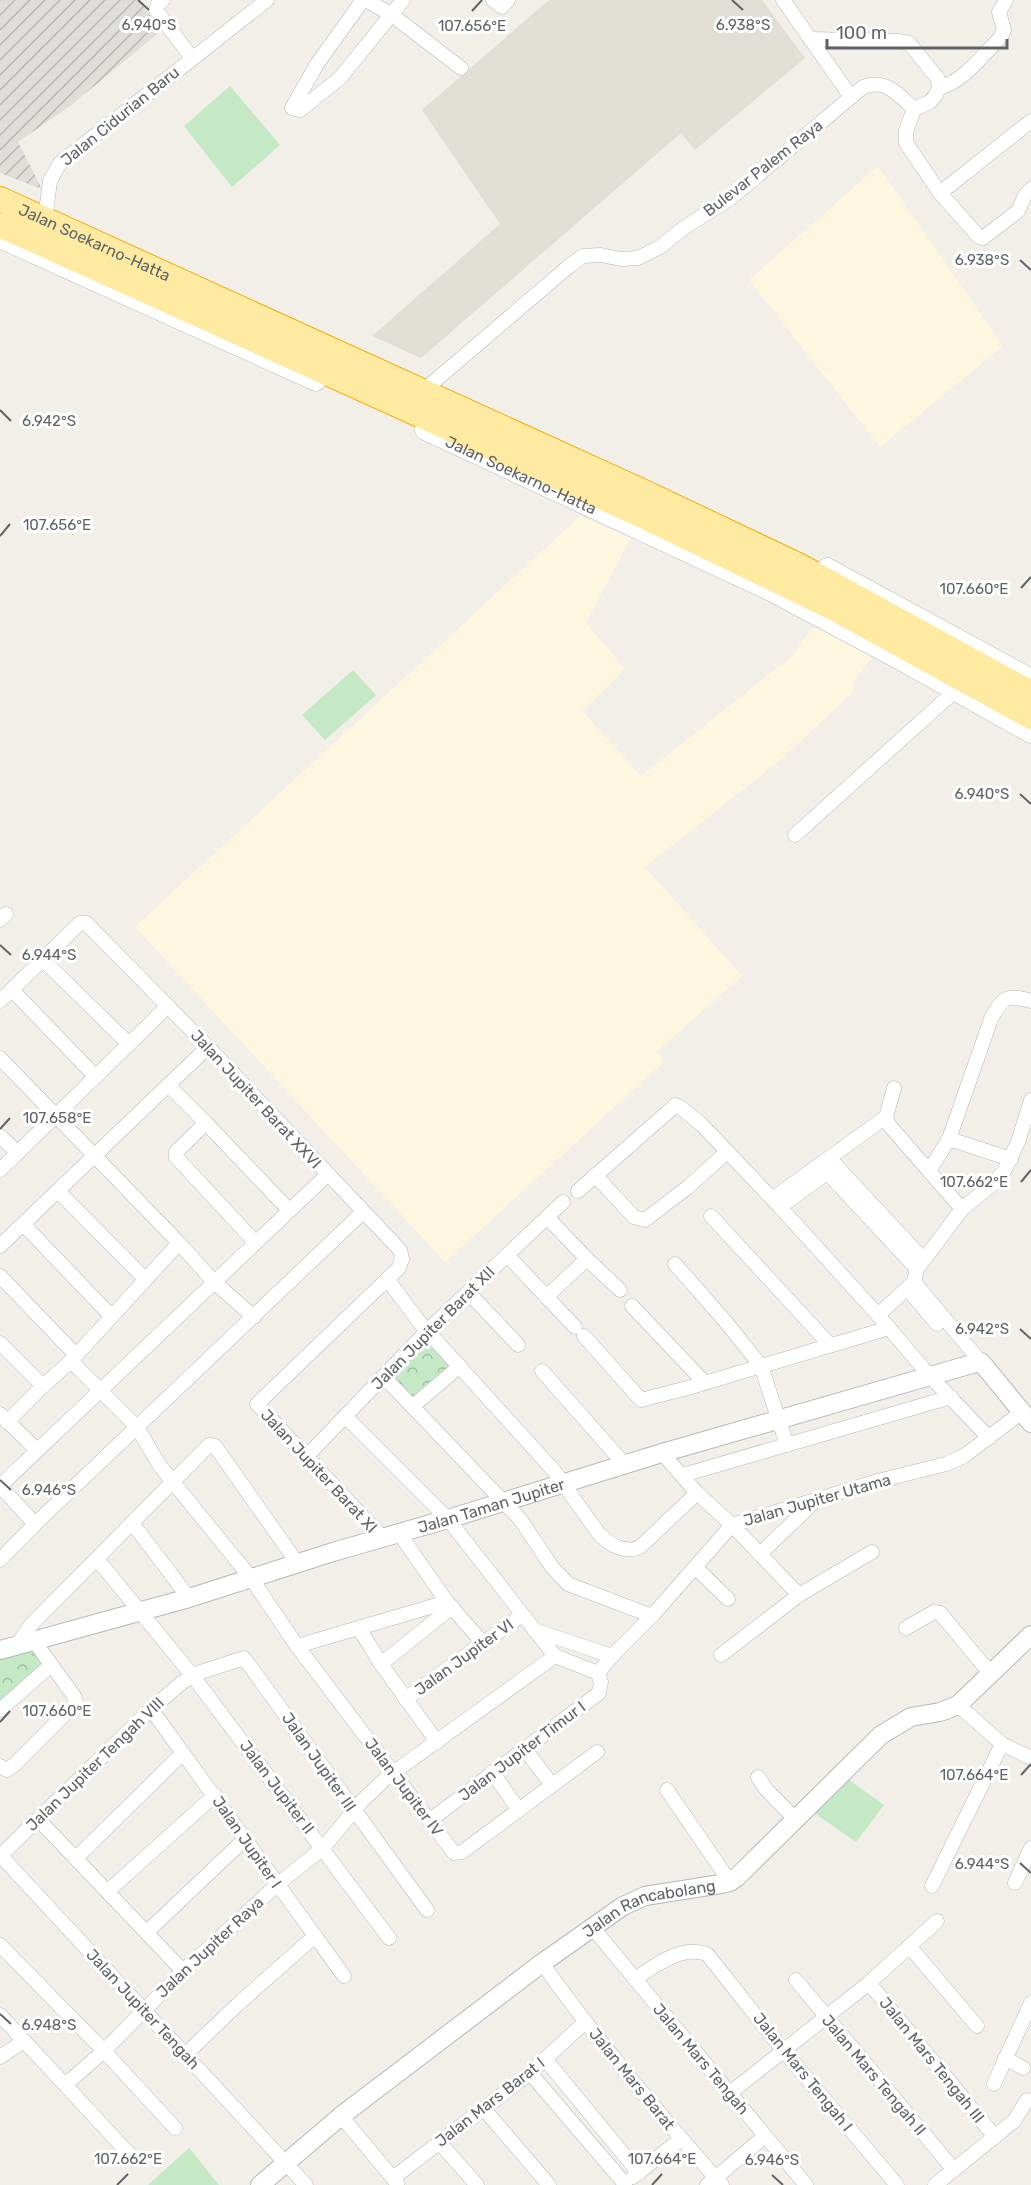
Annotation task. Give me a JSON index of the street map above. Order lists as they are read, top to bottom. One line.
{"streets":{"highway":["Jalan Soekarno-Hatta"],"street":["Jalan Cidurian Baru","Bulevar Palem Raya","Jalan Jupiter Barat XXVI","Jalan Jupiter Barat XII","Jalan Jupiter Barat XI","Jalan Jupiter Utama","Jalan Taman Jupiter","Jalan Jupiter VI","Jalan Jupiter Timur I","Jalan Jupiter III","Jalan Jupiter Tengah VIII","Jalan Jupiter II","Jalan Jupiter IV","Jalan Jupiter I","Jalan Rancabolang","Jalan Jupiter Raya","Jalan Jupiter Tengah","Jalan Mars Tengah","Jalan Mars Tengah III","Jalan Mars Tengah I","Jalan Mars Tengah II","Jalan Mars Barat","Jalan Mars Barat I"]},"crossings":[["Jalan Cidurian Baru","Jalan Soekarno-Hatta"],["Bulevar Palem Raya","Jalan Soekarno-Hatta"],["Jalan Jupiter Barat XXVI","Jalan Jupiter Barat XI"],["Jalan Jupiter Barat XII","Jalan Jupiter Barat XI"],["Jalan Jupiter Barat XI","Jalan Taman Jupiter"],["Jalan Jupiter Barat XI","Jalan Jupiter VI"],["Jalan Jupiter Utama","Jalan Jupiter Timur I"],["Jalan Taman Jupiter","Jalan Jupiter II"],["Jalan Taman Jupiter","Jalan Jupiter IV"],["Jalan Jupiter Timur I","Jalan Jupiter IV"],["Jalan Jupiter III","Jalan Jupiter Tengah VIII"],["Jalan Jupiter III","Jalan Jupiter II"],["Jalan Jupiter III","Jalan Jupiter Raya"],["Jalan Jupiter Tengah VIII","Jalan Jupiter II"],["Jalan Jupiter Tengah VIII","Jalan Jupiter I"],["Jalan Jupiter Tengah VIII","Jalan Jupiter Tengah"],["Jalan Jupiter II","Jalan Jupiter Raya"],["Jalan Jupiter IV","Jalan Jupiter Raya"],["Jalan Jupiter I","Jalan Jupiter Raya"],["Jalan Rancabolang","Jalan Jupiter Tengah"],["Jalan Rancabolang","Jalan Mars Tengah"],["Jalan Rancabolang","Jalan Mars Barat"],["Jalan Jupiter Raya","Jalan Jupiter Tengah"],["Jalan Mars Tengah","Jalan Mars Tengah I"],["Jalan Mars Barat","Jalan Mars Barat I"]],"scale_bar":"100 m","coordinates":["6.940°S","6.938°S","107.656°E","6.942°S","107.660°E","6.944°S","107.658°E","107.662°E","6.946°S","107.664°E","6.948°S"]}
